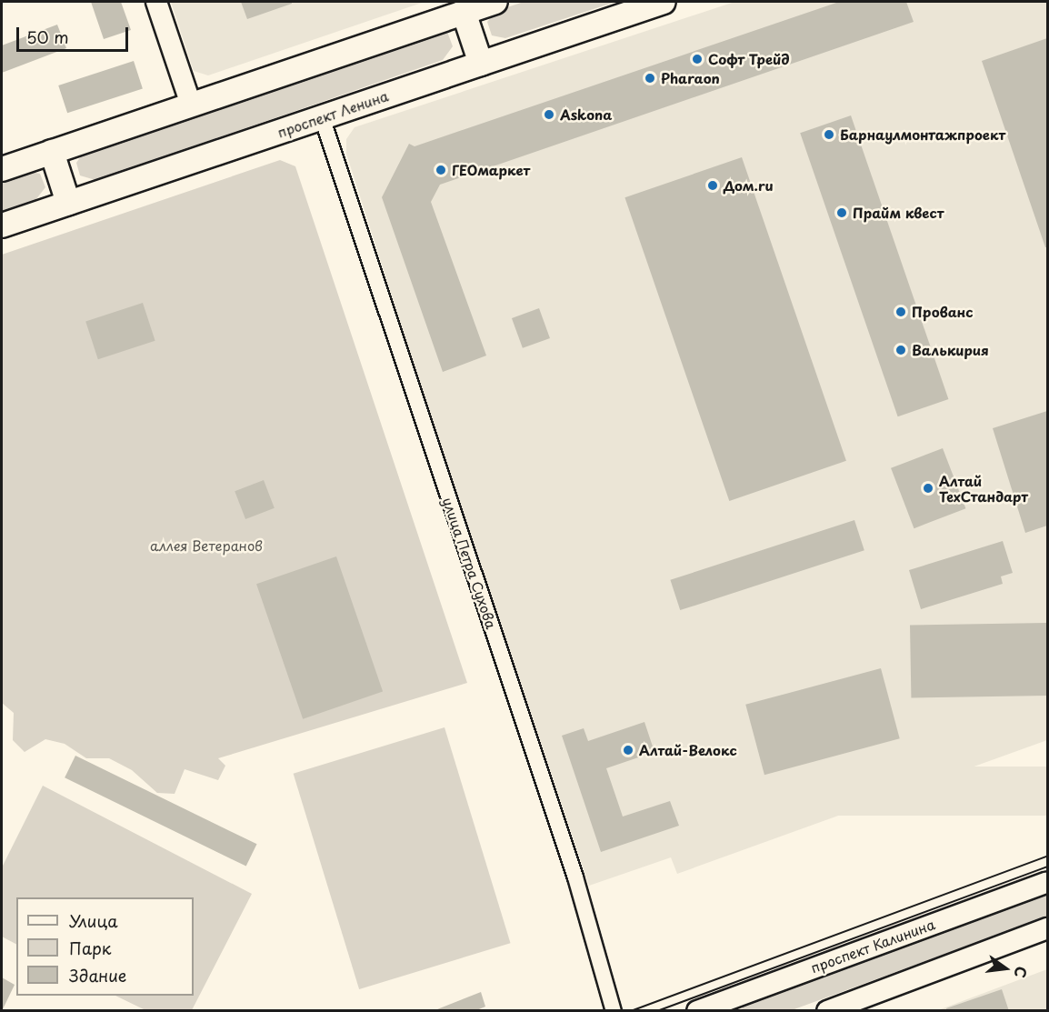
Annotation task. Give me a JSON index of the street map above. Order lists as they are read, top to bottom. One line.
{"streets":{"main road":["проспект Ленина","проспект Калинина"],"street":["улица Петра Сухова"]},"crossings":[["проспект Ленина","улица Петра Сухова"]],"parks":["аллея Ветеранов"],"places":["Софт Трейд","Pharaon","Askona","Барнаулмонтажпроект","ГЕОмаркет","Дом.ru","Прайм квест","Прованс","Валькирия","Алтай ТехСтандарт","Алтай-Велокс"],"legend":["Улица","Парк","Здание"],"scale_bar":"50 m","north":"right"}
